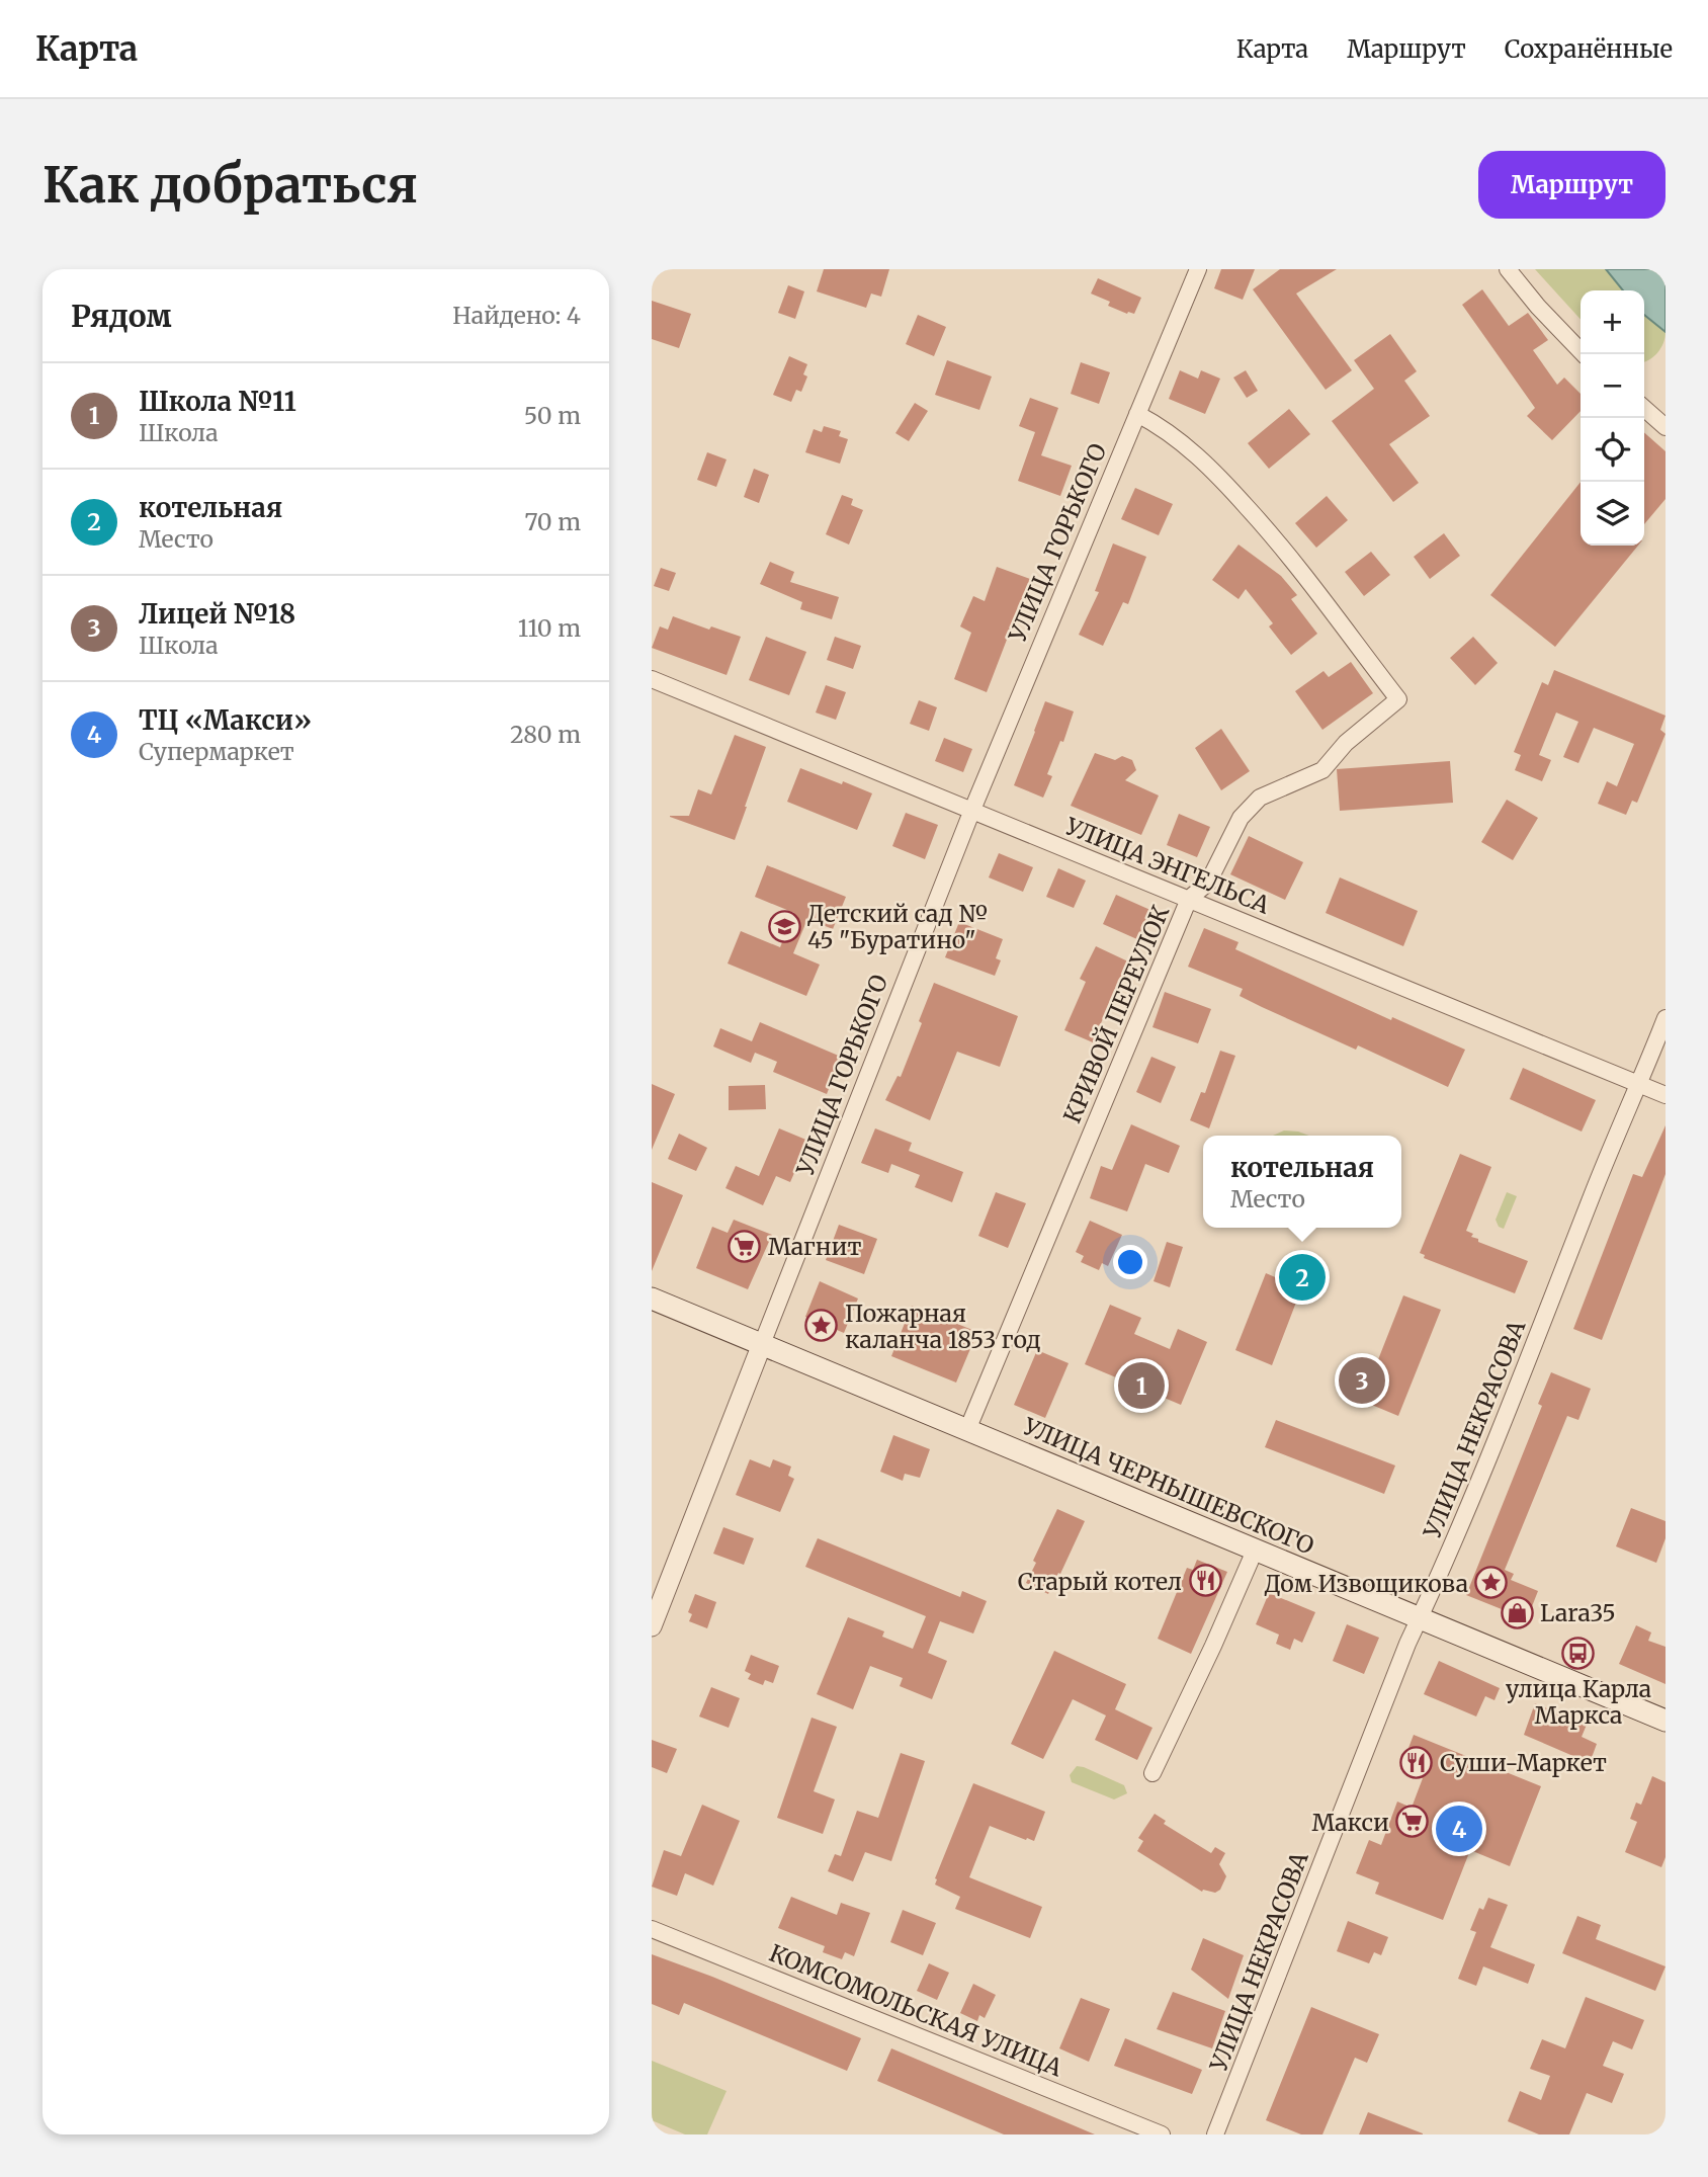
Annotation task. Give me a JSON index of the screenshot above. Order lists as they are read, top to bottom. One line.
{"streets":{"main road":["УЛИЦА ЧЕРНЫШЕВСКОГО"],"street":["УЛИЦА ГОРЬКОГО","УЛИЦА ЭНГЕЛЬСА","КРИВОЙ ПЕРЕУЛОК","УЛИЦА НЕКРАСОВА","КОМСОМОЛЬСКАЯ УЛИЦА"]},"crossings":[["УЛИЦА ГОРЬКОГО","УЛИЦА ЭНГЕЛЬСА"],["УЛИЦА ГОРЬКОГО","КРИВОЙ ПЕРЕУЛОК"],["УЛИЦА ГОРЬКОГО","УЛИЦА ЧЕРНЫШЕВСКОГО"],["УЛИЦА ЭНГЕЛЬСА","КРИВОЙ ПЕРЕУЛОК"],["УЛИЦА ЭНГЕЛЬСА","УЛИЦА НЕКРАСОВА"],["КРИВОЙ ПЕРЕУЛОК","УЛИЦА ЧЕРНЫШЕВСКОГО"],["УЛИЦА НЕКРАСОВА","УЛИЦА ЧЕРНЫШЕВСКОГО"]],"places":{"school or university":["Детский сад № 45 \"Буратино\""],"supermarket":["Магнит","Макси"],"place":["Пожарная каланча 1853 год","Дом Извощикова"],"restaurant":["Старый котел","Суши-Маркет"],"shop":["Lara35"],"bus stop":["улица Карла Маркса"]},"page":{"header":"Карта","nav":["Карта","Маршрут","Сохранённые"],"buttons":"Маршрут","title":"Как добраться","heading":["Рядом","Найдено: 4"],"map_buttons":["+","−"],"list":[{"mark":"1","name":"Школа №11","note":"Школа","value":"50 m"},{"mark":"2","name":"котельная","note":"Место","value":"70 m"},{"mark":"3","name":"Лицей №18","note":"Школа","value":"110 m"},{"mark":"4","name":"ТЦ «Макси»","note":"Супермаркет","value":"280 m"}],"popup":["котельная","Место"],"pins":["2","3","1","4"]}}
